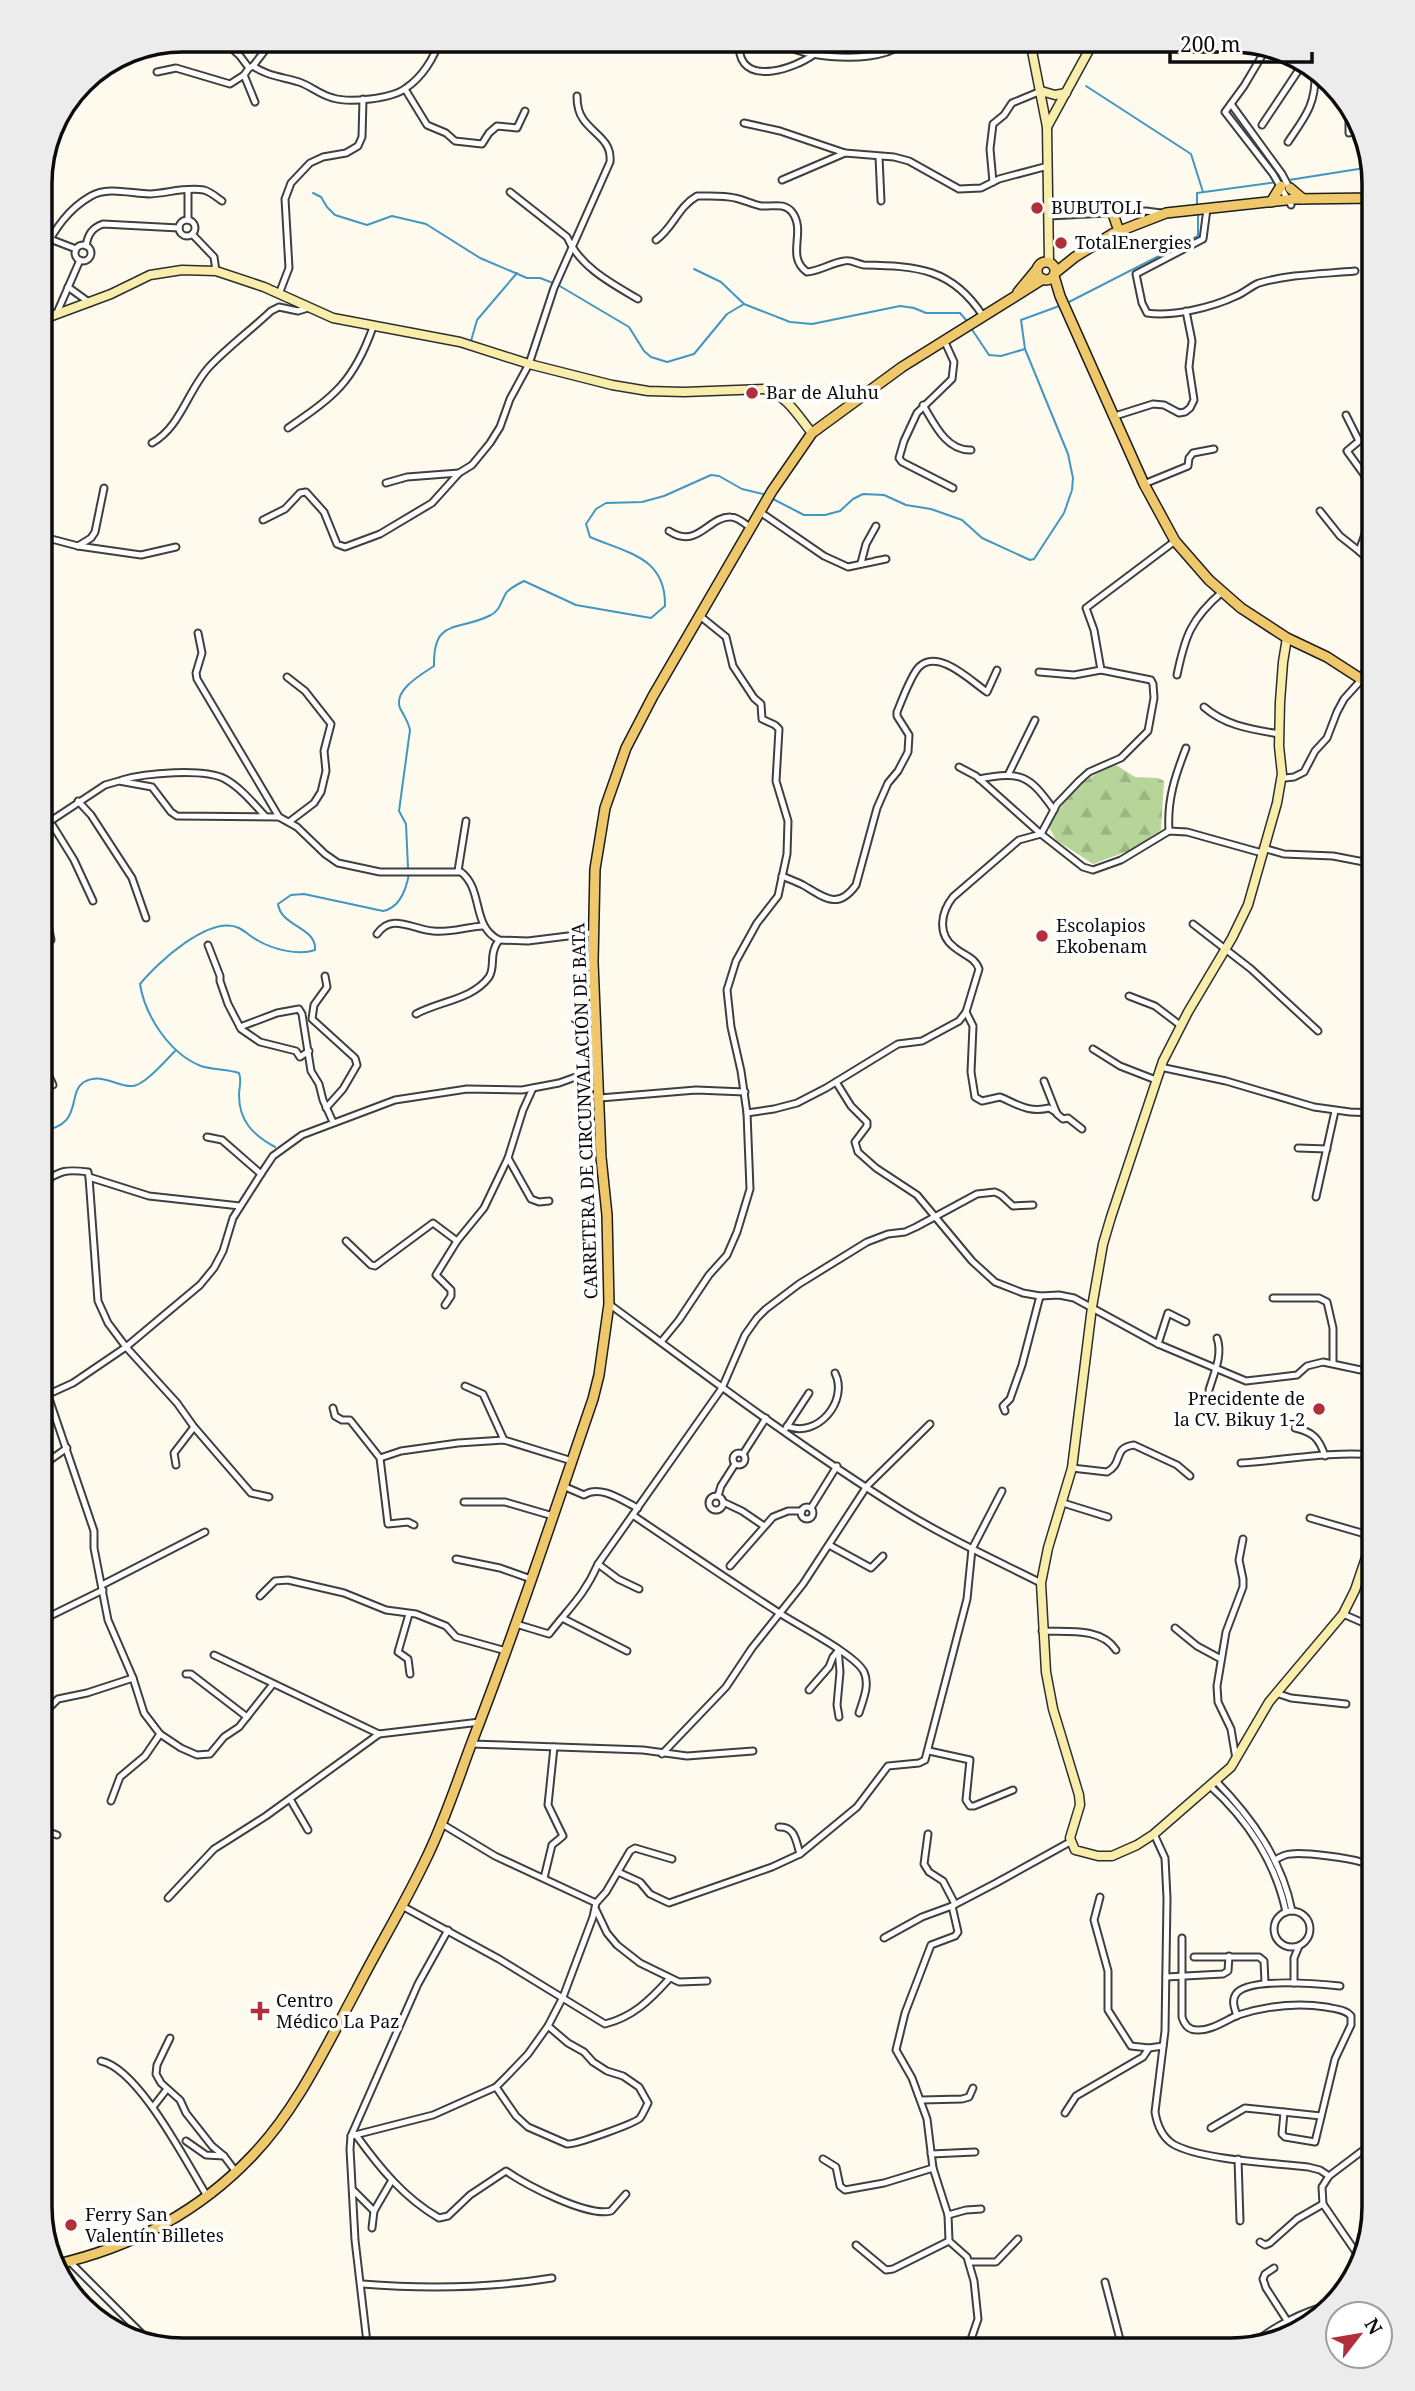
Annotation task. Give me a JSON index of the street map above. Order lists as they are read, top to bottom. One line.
{"streets":{"main road":["CARRETERA DE CIRCUNVALACIÓN DE BATA"]},"places":{"other":["BUBUTOLI","TotalEnergies","Bar de Aluhu","Escolapios Ekobenam","Precidente de la CV. Bikuy 1-2","Ferry San Valentín Billetes"],"health":["Centro Médico La Paz"]},"scale_bar":"200 m","north":"top right"}
